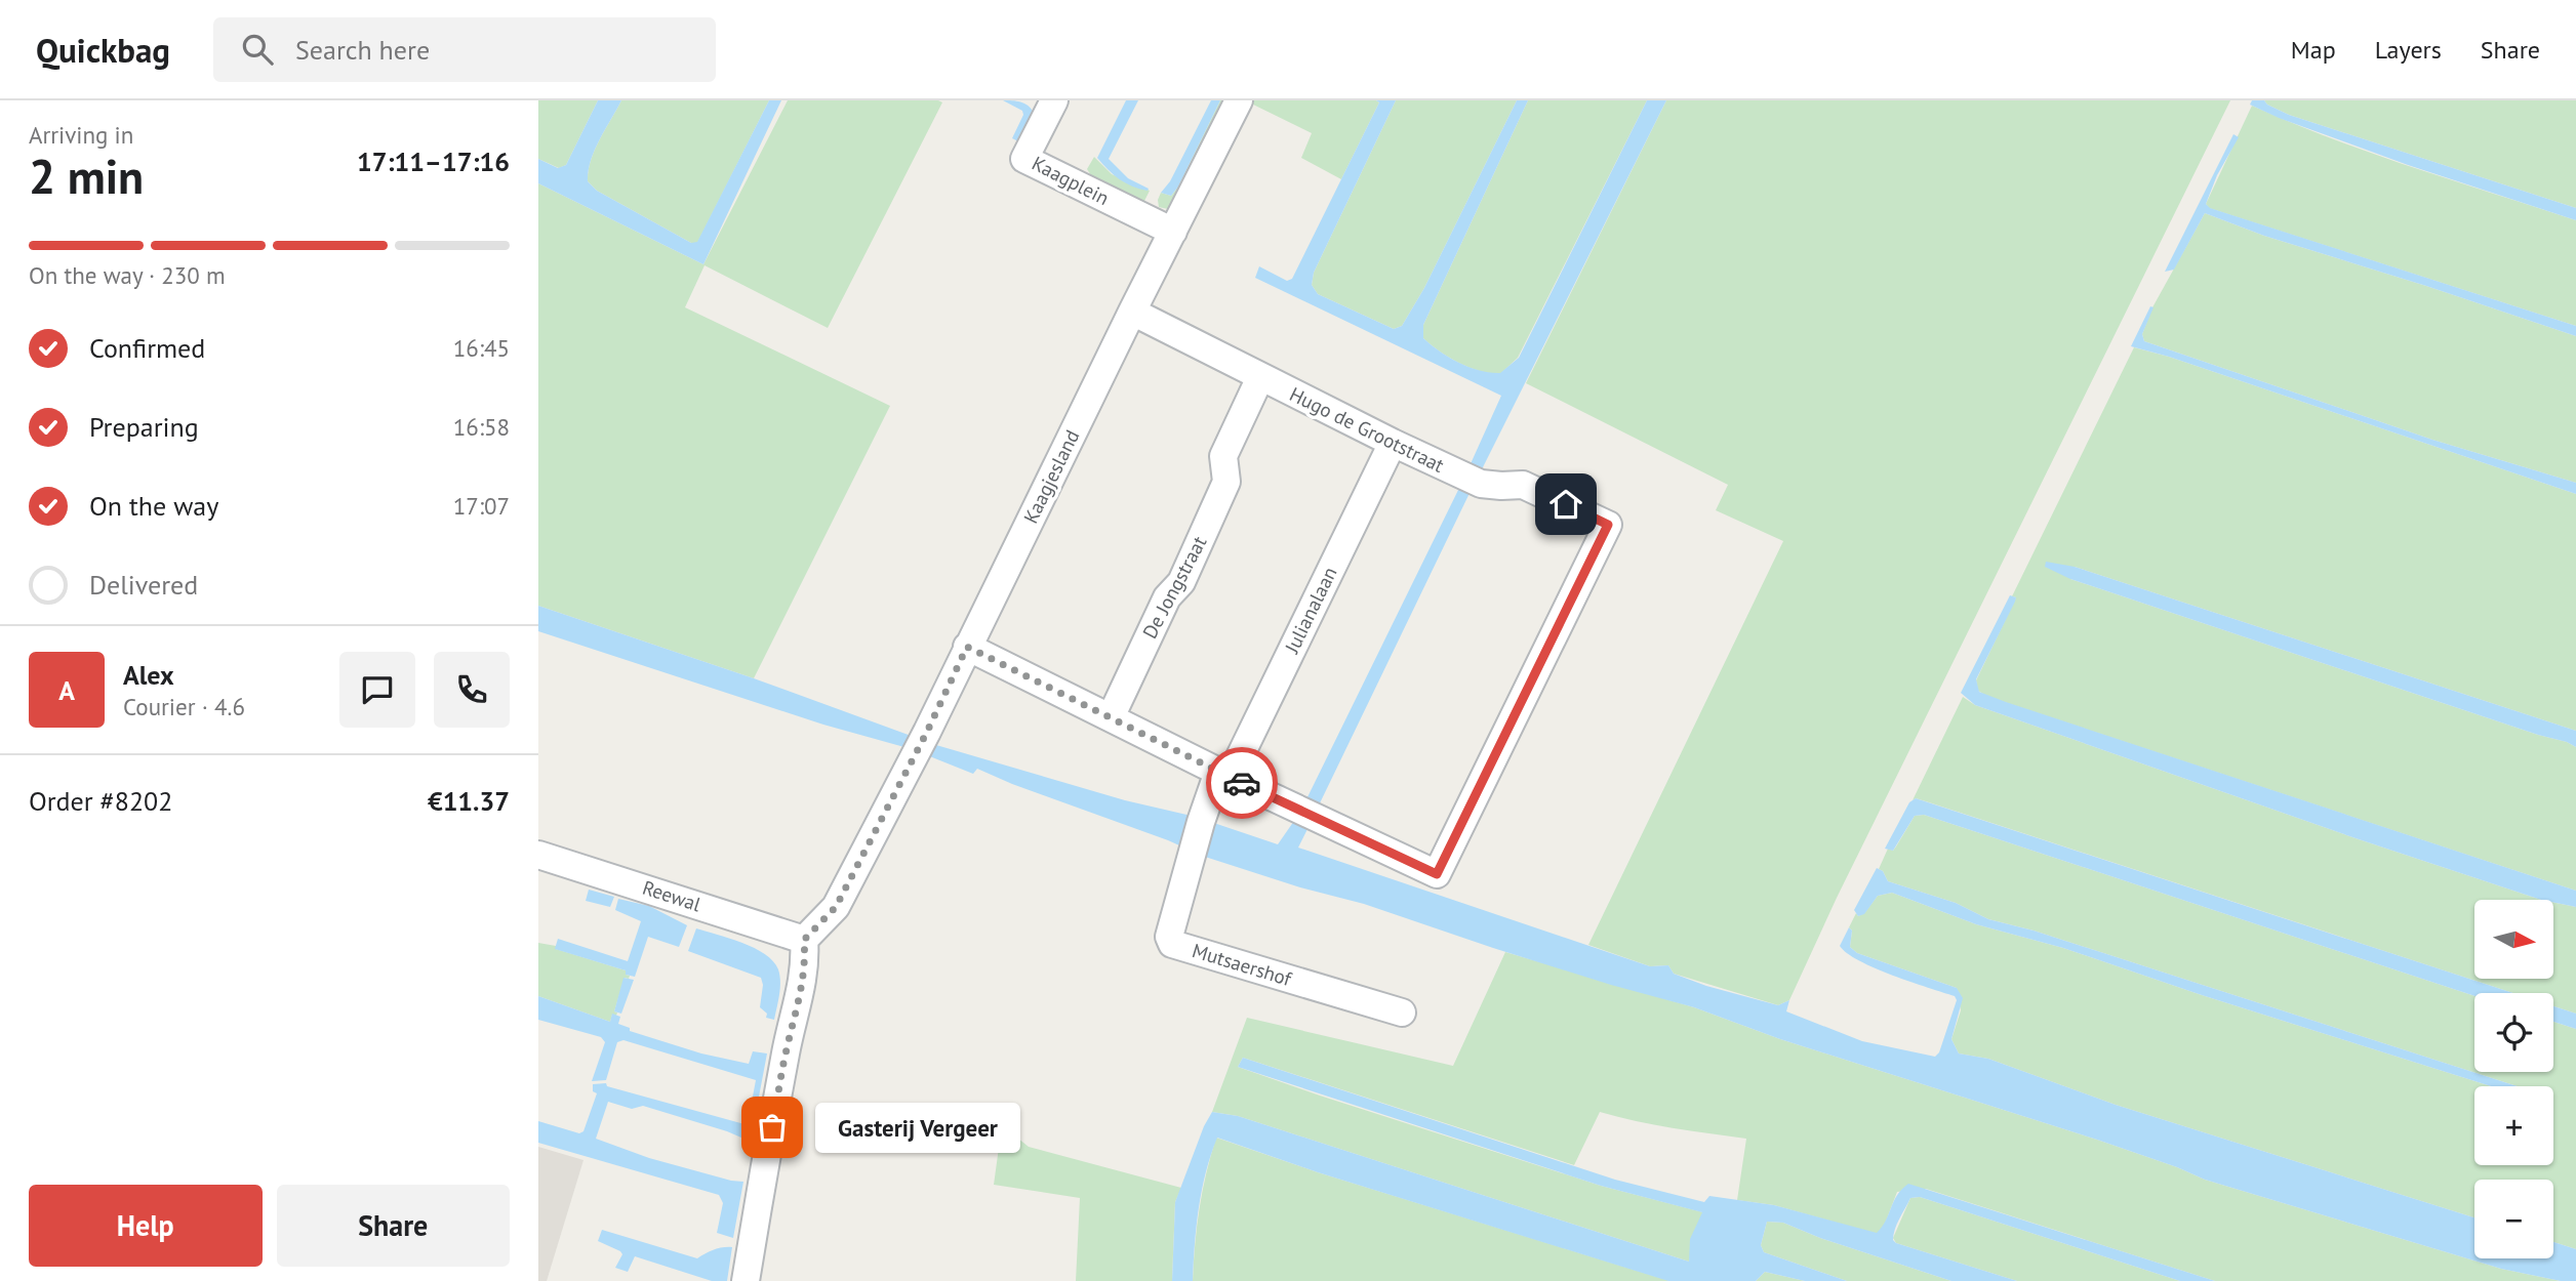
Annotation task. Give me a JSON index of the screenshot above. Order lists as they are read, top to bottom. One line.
{"streets":{"street":["Kaagplein","Hugo de Grootstraat","Kaagjesland","De Jongstraat","Julianalaan","Reewal","Mutsaershof"]},"crossings":[["Kaagplein","Kaagjesland"],["Hugo de Grootstraat","Kaagjesland"],["Hugo de Grootstraat","De Jongstraat"],["Hugo de Grootstraat","Julianalaan"],["Hugo de Grootstraat","Mutsaershof"],["Kaagjesland","Reewal"],["Julianalaan","Mutsaershof"]],"places":["Gasterij Vergeer"],"north":"right","page":{"header":"Quickbag","search":"Search here","nav":["Map","Layers","Share"],"heading":["2 min","Arriving in","17:11–17:16"],"panel":["Alex","Courier · 4.6","Order #8202","€11.37"],"bar":"On the way · 230 m","list":[["Confirmed","16:45"],["Preparing","16:58"],["On the way","17:07"],"Delivered"],"round":"A","map_buttons":["+","−"],"bubble":"Gasterij Vergeer","buttons":["Help","Share"]}}
